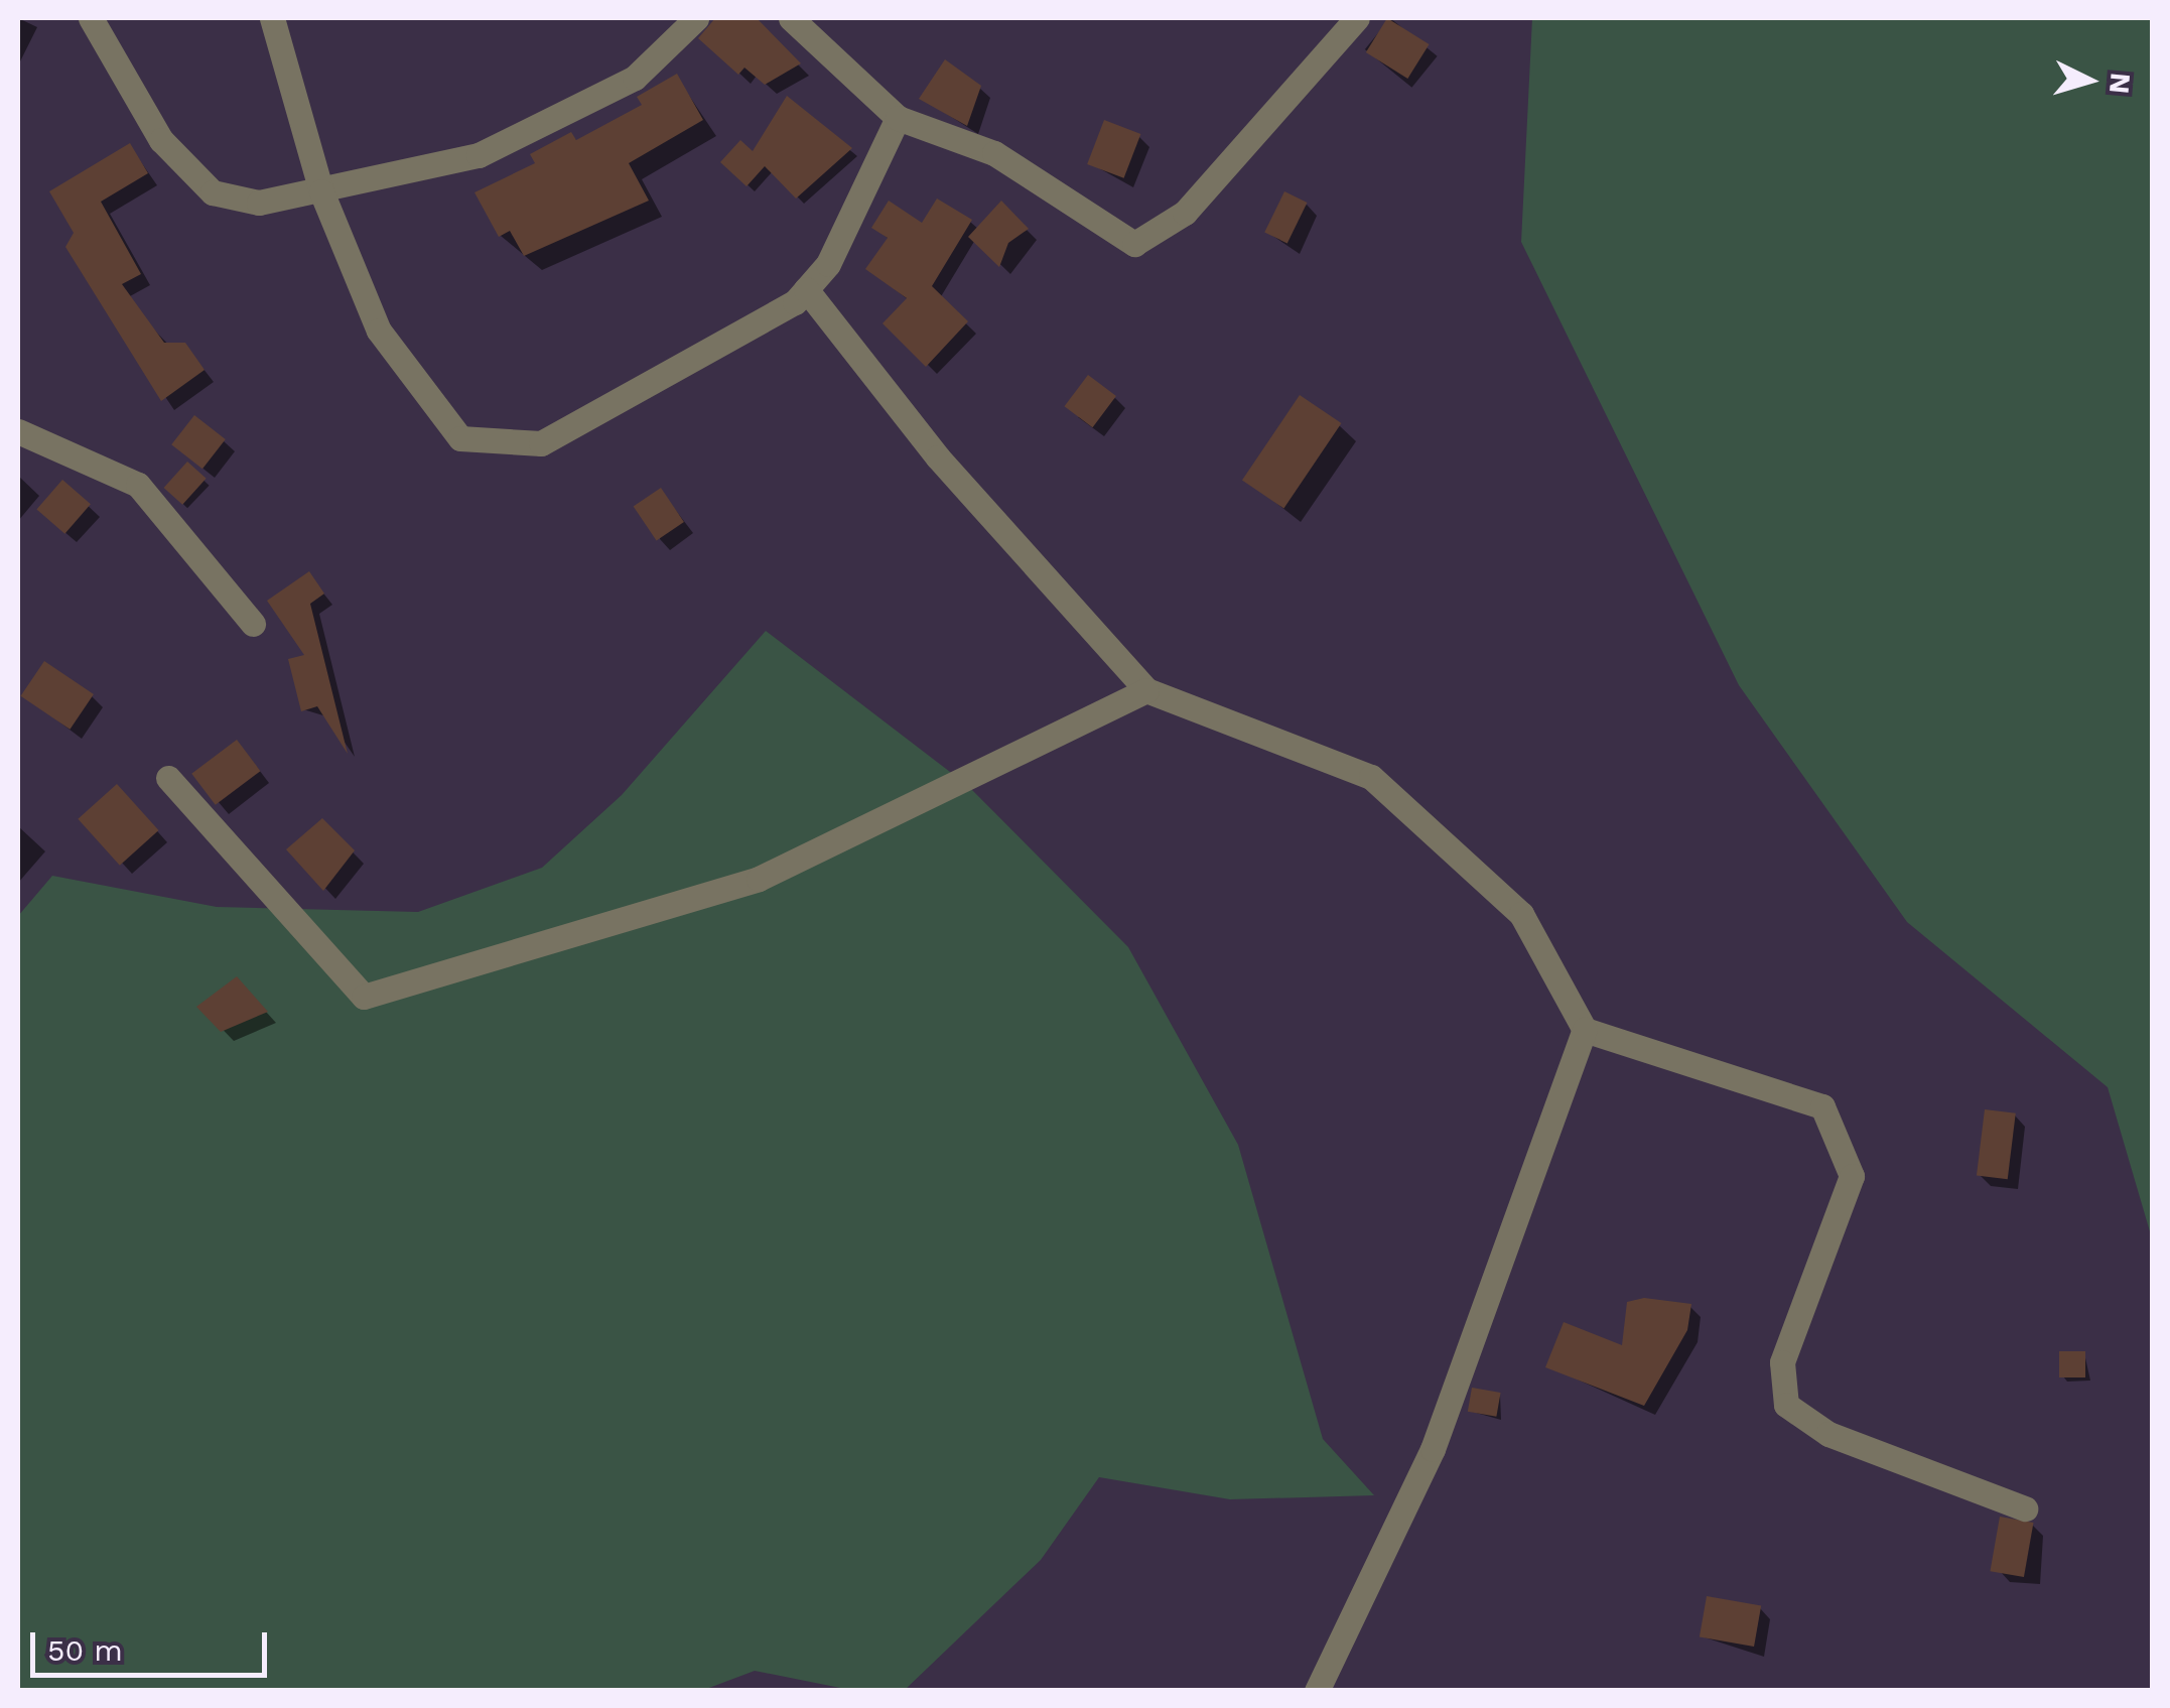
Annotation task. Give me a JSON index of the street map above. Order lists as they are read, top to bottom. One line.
{"scale_bar":"50 m","north":"right"}
